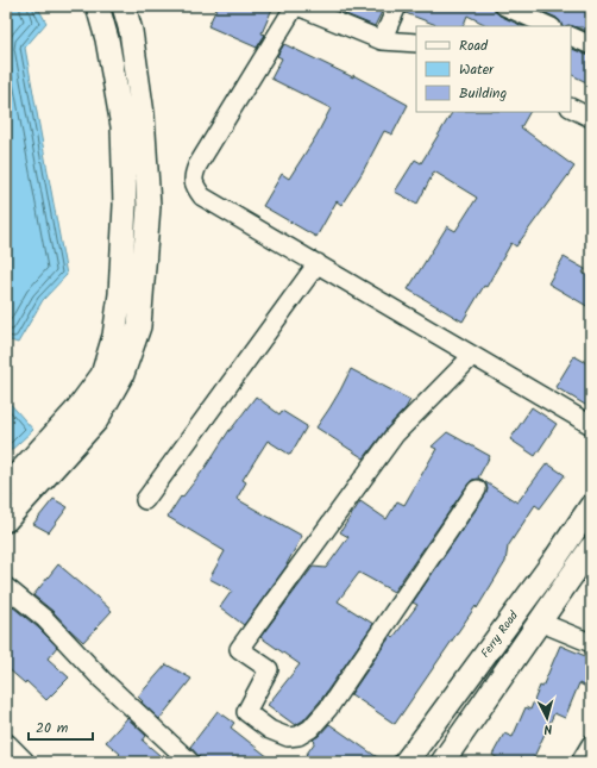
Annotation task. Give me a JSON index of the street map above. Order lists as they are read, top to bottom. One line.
{"streets":{"street":["Ferry Road"]},"legend":["Road","Water","Building"],"scale_bar":"20 m","north":"bottom"}
